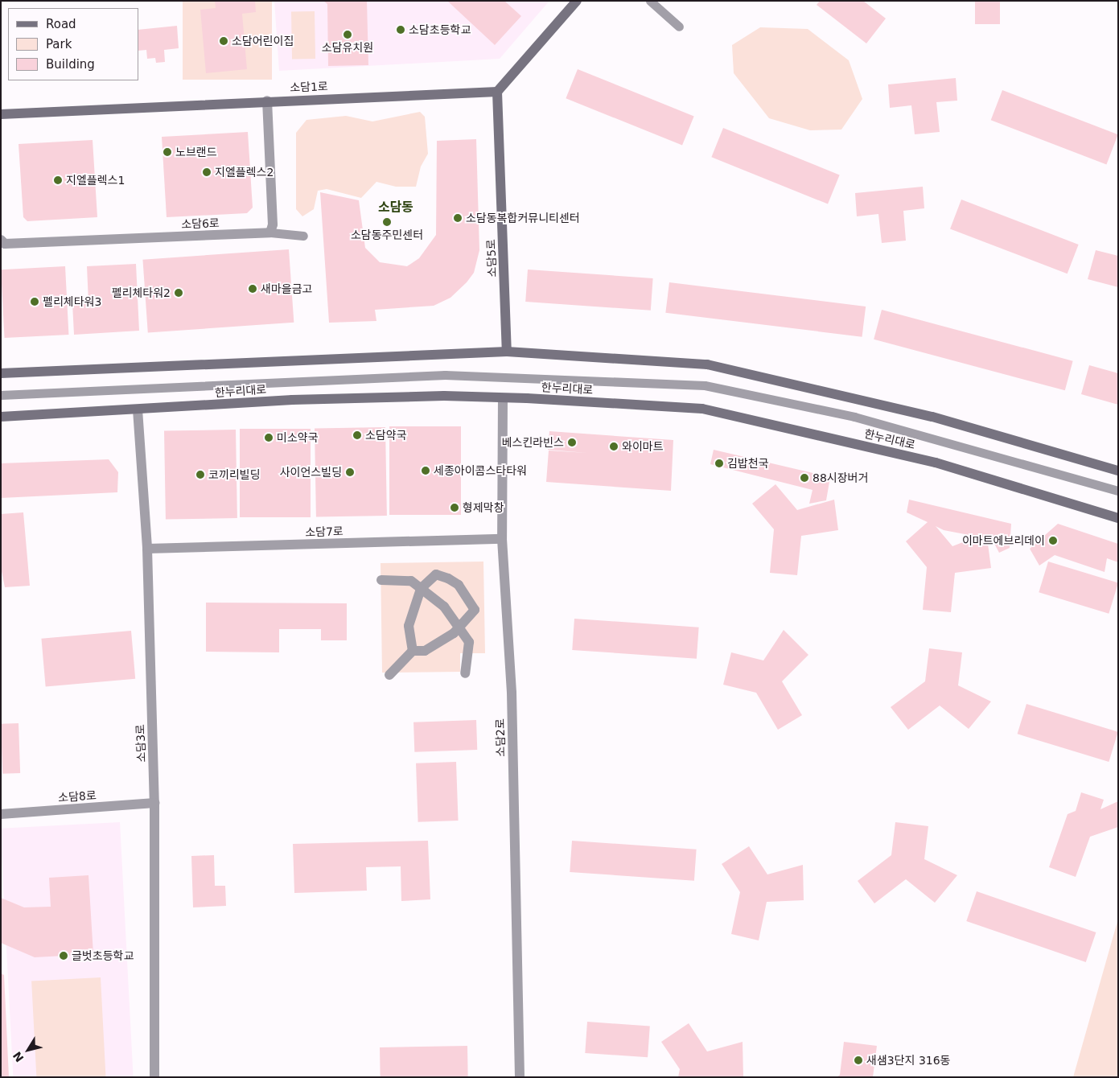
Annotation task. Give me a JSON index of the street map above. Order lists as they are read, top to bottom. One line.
{"streets":{"street":["소담1로","소담6로","소담5로","한누리대로","소담7로","소담2로","소담3로","소담8로"]},"crossings":[["소담1로","소담5로"],["한누리대로","소담2로"],["한누리대로","소담3로"],["소담7로","소담2로"],["소담7로","소담3로"],["소담3로","소담8로"]],"districts":["소담동"],"places":["소담초등학교","소담유치원","소담어린이집","노브랜드","지엘플렉스2","지엘플렉스1","소담동복합커뮤니티센터","소담동주민센터","새마을금고","펠리체타워2","펠리체타워3","소담약국","미소약국","베스킨라빈스","와이마트","김밥천국","세종아이콤스타타워","사이언스빌딩","코끼리빌딩","88시장버거","형제막창","이마트에브리데이","글벗초등학교","새샘3단지 316동"],"legend":["Road","Park","Building"],"north":"bottom left"}
